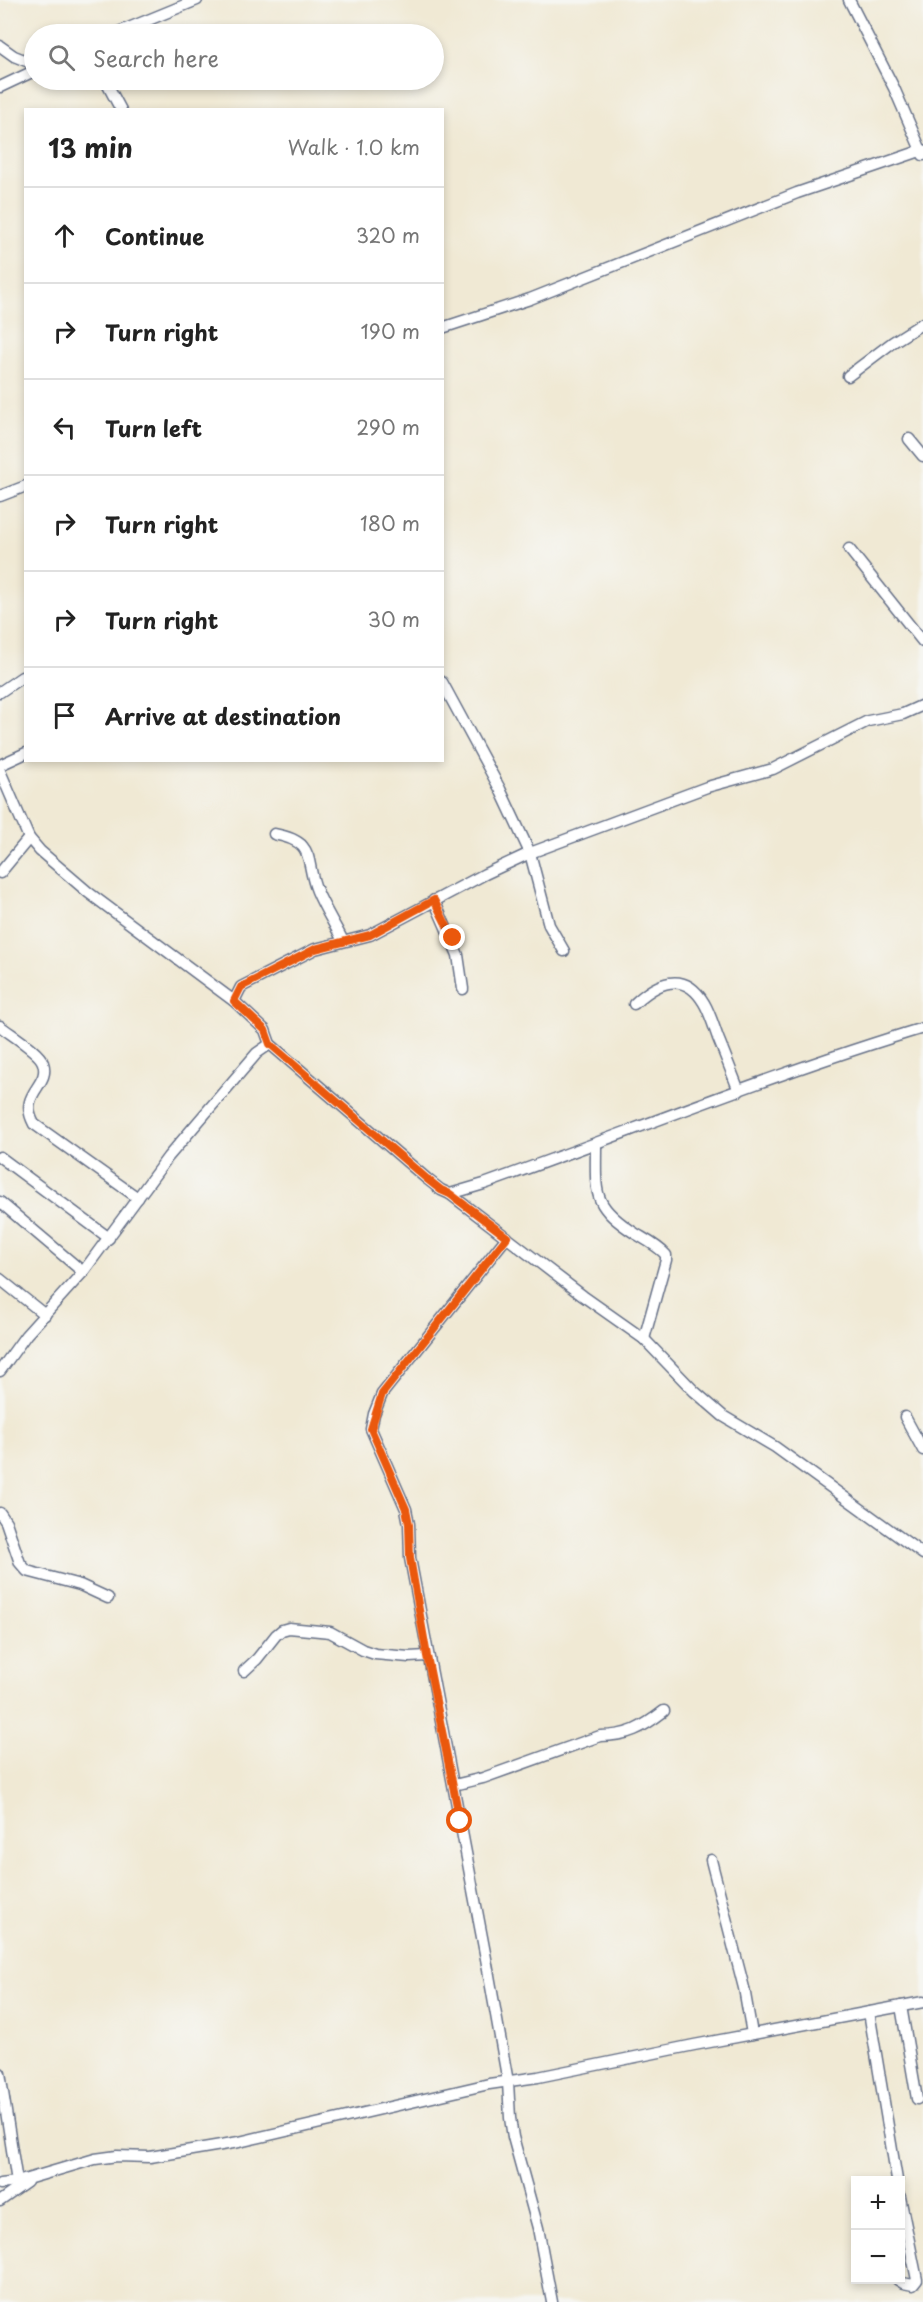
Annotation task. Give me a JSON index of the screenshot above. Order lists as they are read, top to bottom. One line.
{"page":{"search":"Search here","heading":["13 min","Walk · 1.0 km"],"list":[["Continue","320 m"],["Turn right","190 m"],["Turn left","290 m"],["Turn right","180 m"],["Turn right","30 m"],"Arrive at destination"],"map_buttons":["+","−"]}}
